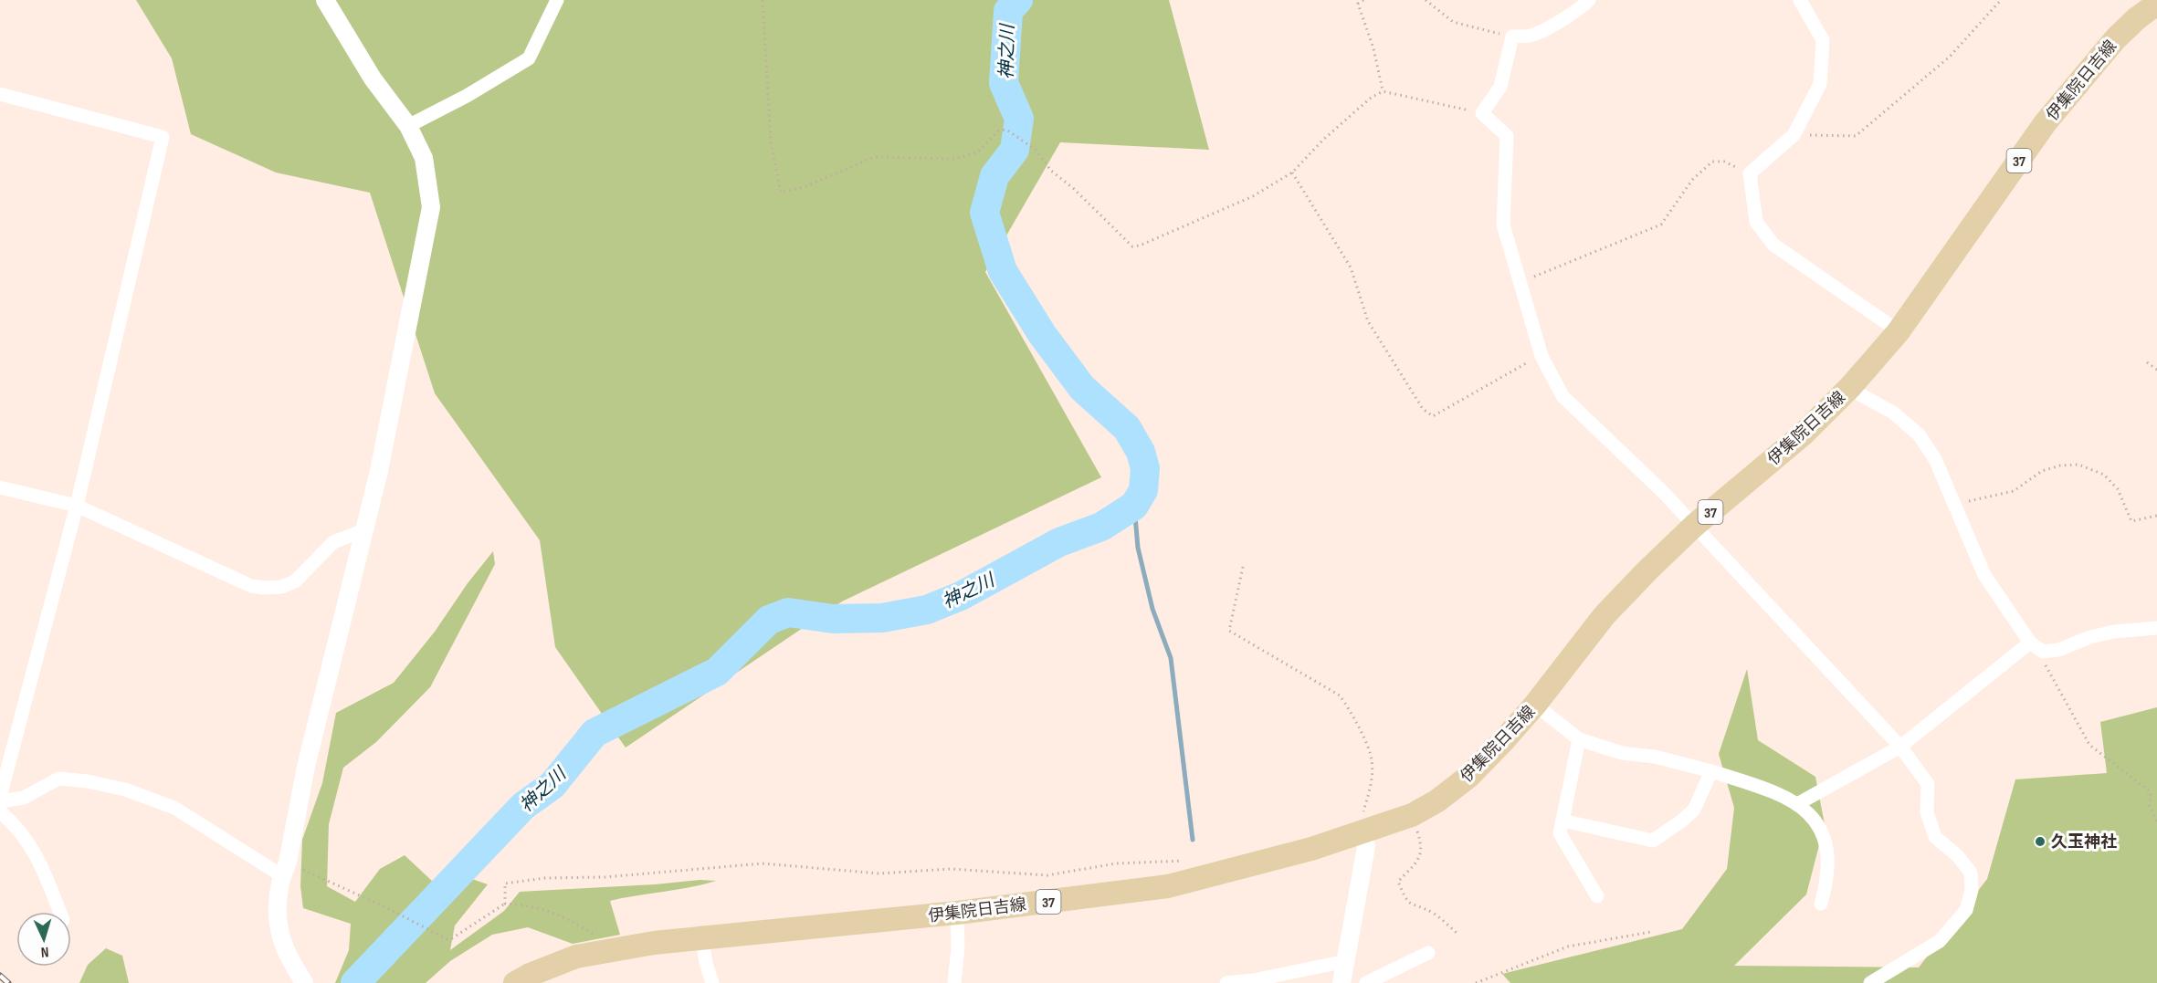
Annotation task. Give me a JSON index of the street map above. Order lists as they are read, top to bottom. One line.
{"streets":{"main road":["伊集院日吉線","37"]},"water":["神之川"],"places":["久玉神社"],"north":"bottom"}
